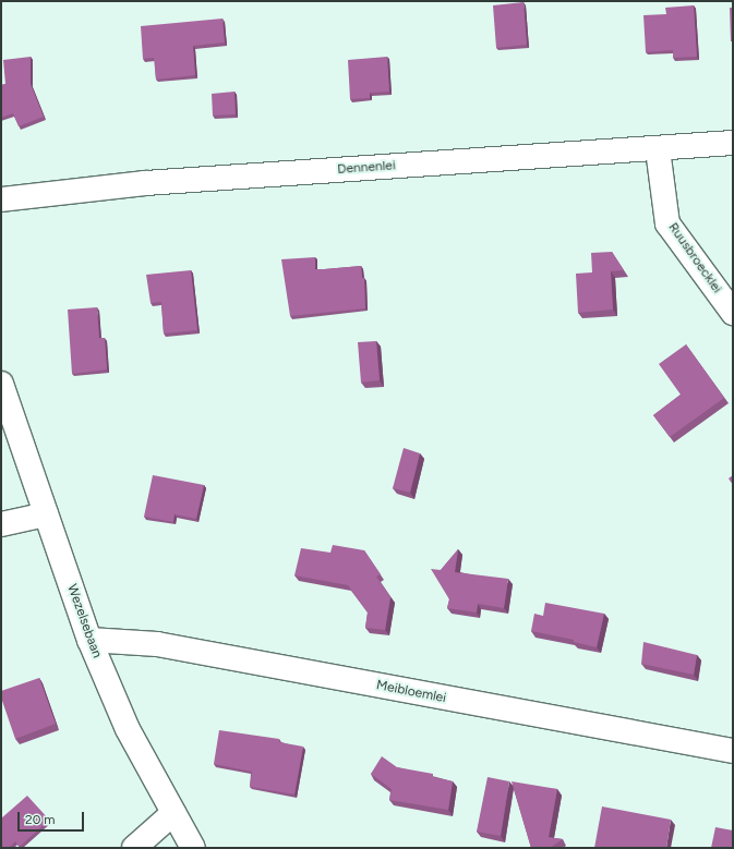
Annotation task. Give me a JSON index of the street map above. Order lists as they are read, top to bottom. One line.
{"streets":{"street":["Dennenlei","Ruusbroecklei","Wezelsebaan","Meibloemlei"]},"crossings":[["Dennenlei","Ruusbroecklei"],["Wezelsebaan","Meibloemlei"]],"scale_bar":"20 m"}
